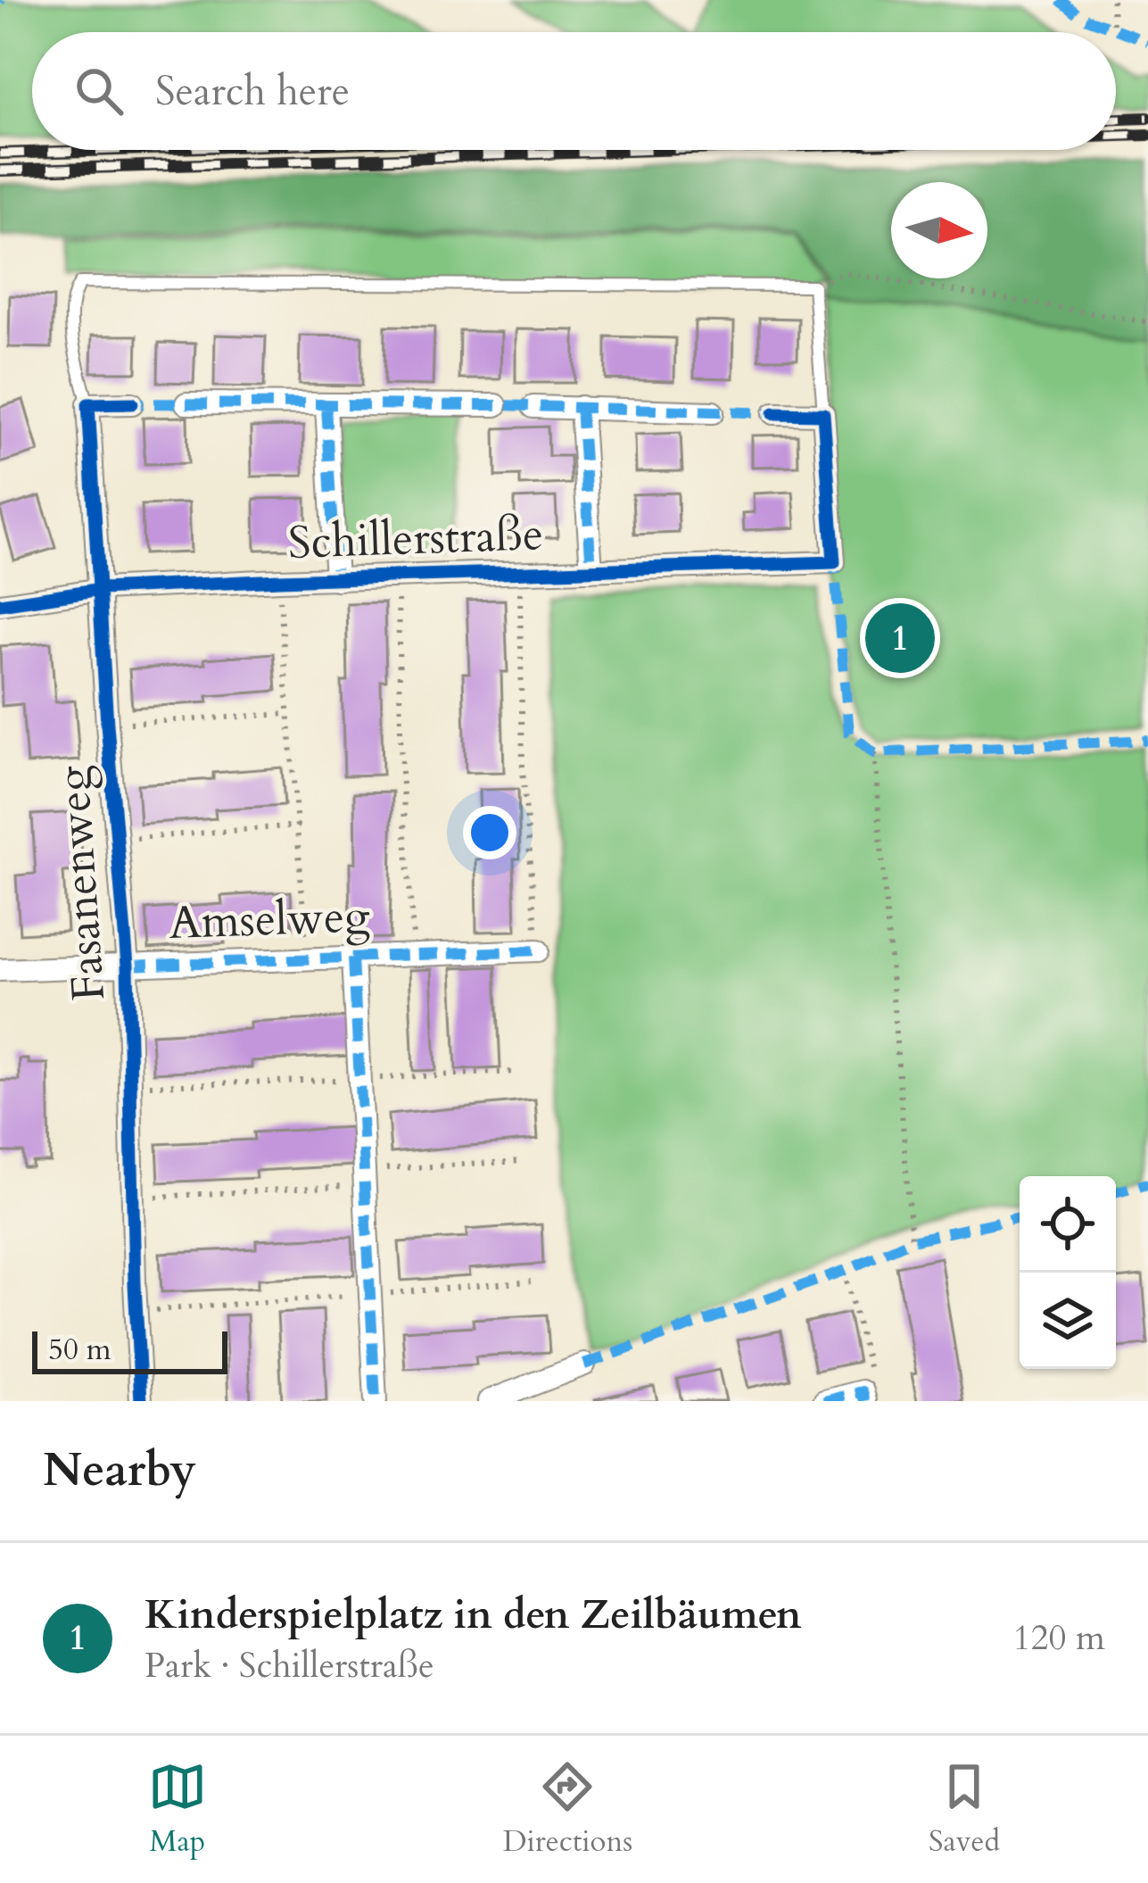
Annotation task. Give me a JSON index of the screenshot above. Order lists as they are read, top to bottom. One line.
{"streets":{"street":["Schillerstraße","Fasanenweg","Amselweg"]},"crossings":[["Schillerstraße","Fasanenweg"],["Schillerstraße","Amselweg"],["Fasanenweg","Amselweg"]],"scale_bar":"50 m","north":"right","page":{"search":"Search here","pins":"1","scale":"50 m","heading":"Nearby","list":[{"mark":"1","name":"Kinderspielplatz in den Zeilbäumen","note":"Park · Schillerstraße","value":"120 m"}],"nav":["Map","Directions","Saved"]}}
